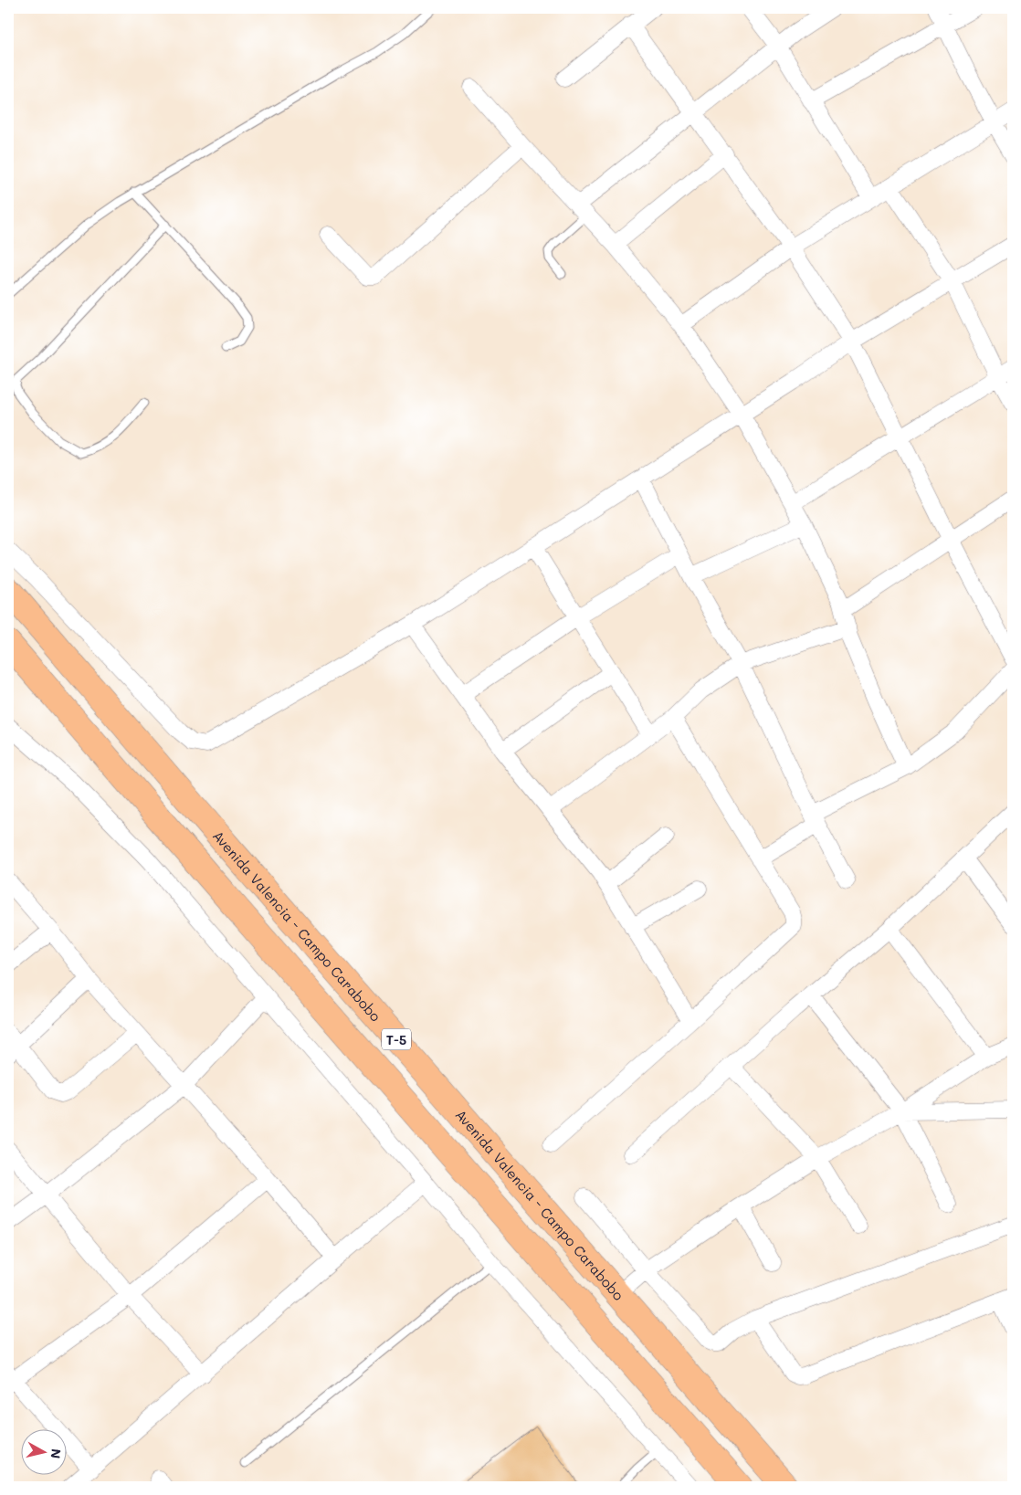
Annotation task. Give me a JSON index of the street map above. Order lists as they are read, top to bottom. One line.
{"streets":{"highway":["Avenida Valencia - Campo Carabobo","T-5"]},"north":"right"}
